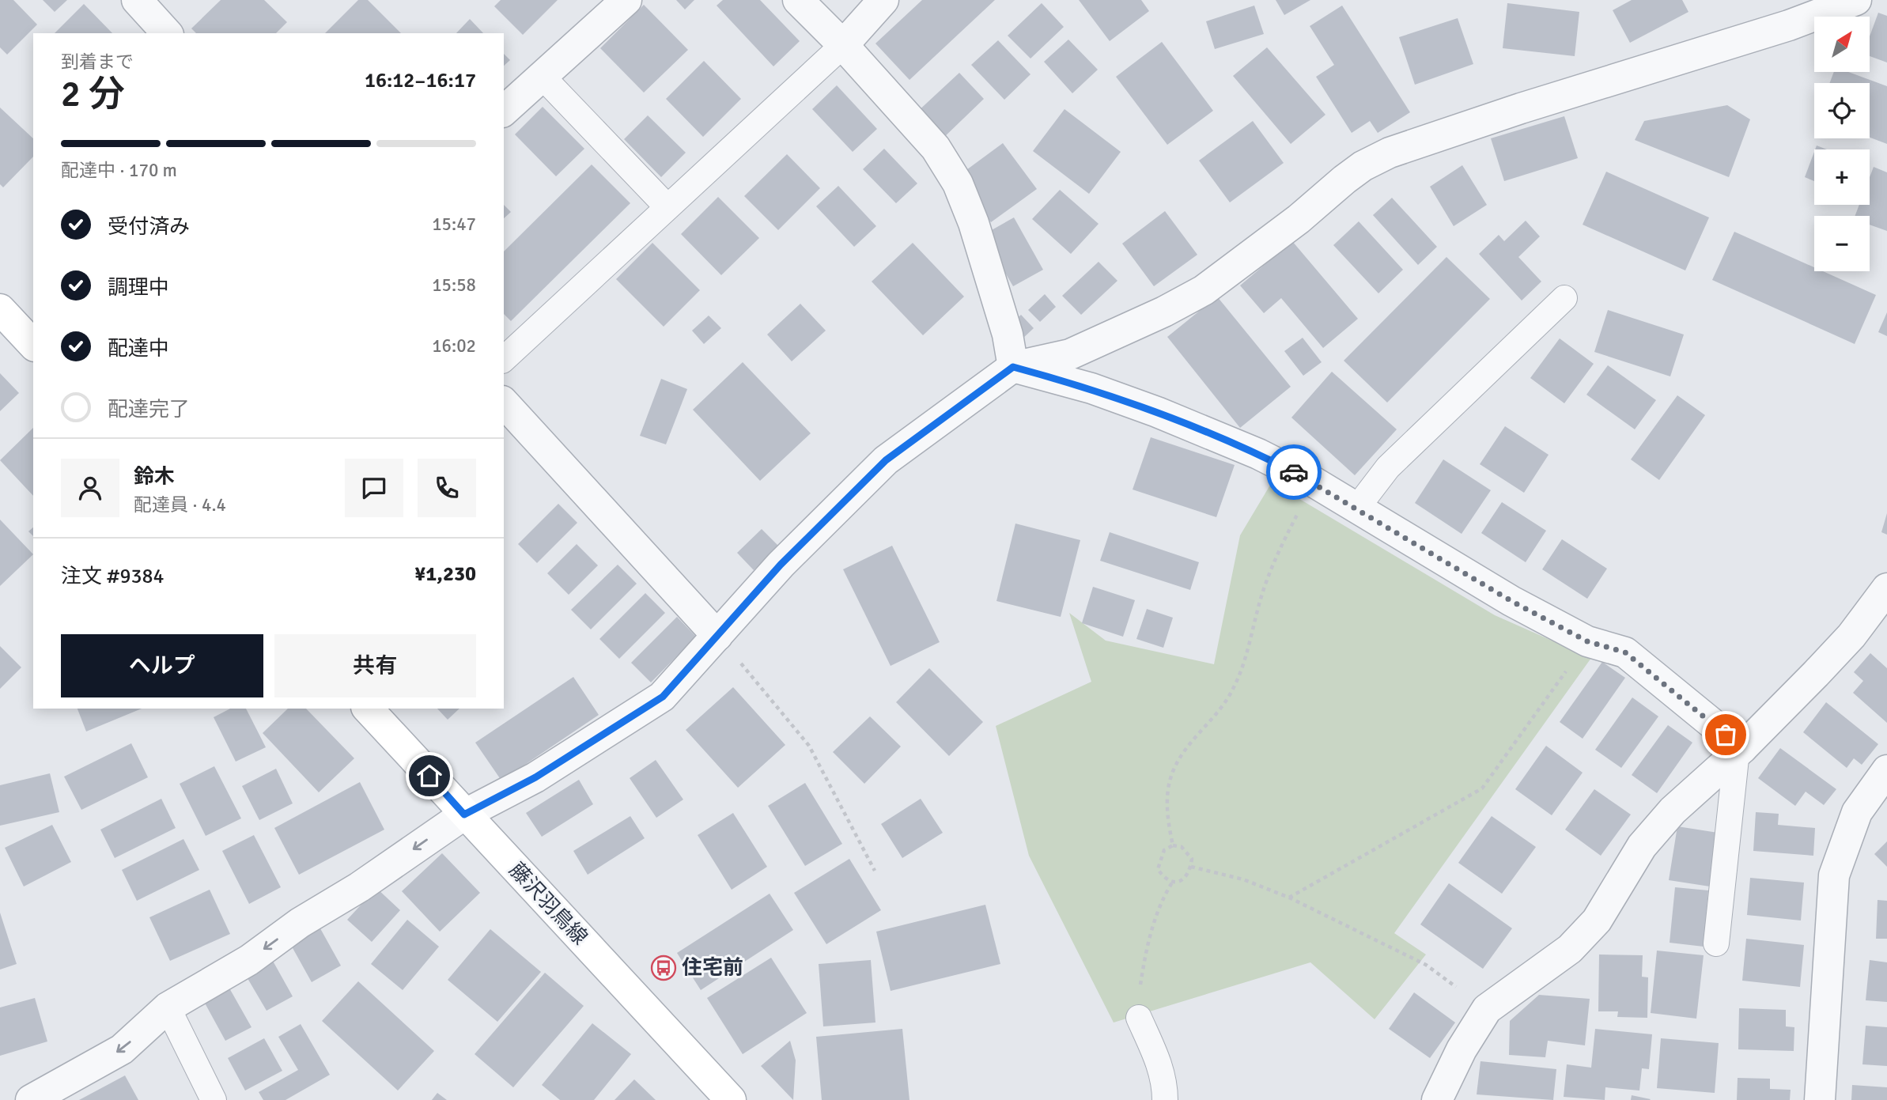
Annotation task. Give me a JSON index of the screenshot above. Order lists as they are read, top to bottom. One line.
{"streets":{"street":["藤沢羽鳥線"]},"places":{"bus stop":["住宅前"]},"north":"top right","page":{"map_buttons":["+","−"],"heading":["2 分","到着まで","16:12–16:17"],"panel":["鈴木","配達員 · 4.4","注文 #9384","¥1,230"],"bar":"配達中 · 170 m","list":[["受付済み","15:47"],["調理中","15:58"],["配達中","16:02"],"配達完了"],"buttons":["ヘルプ","共有"]}}
